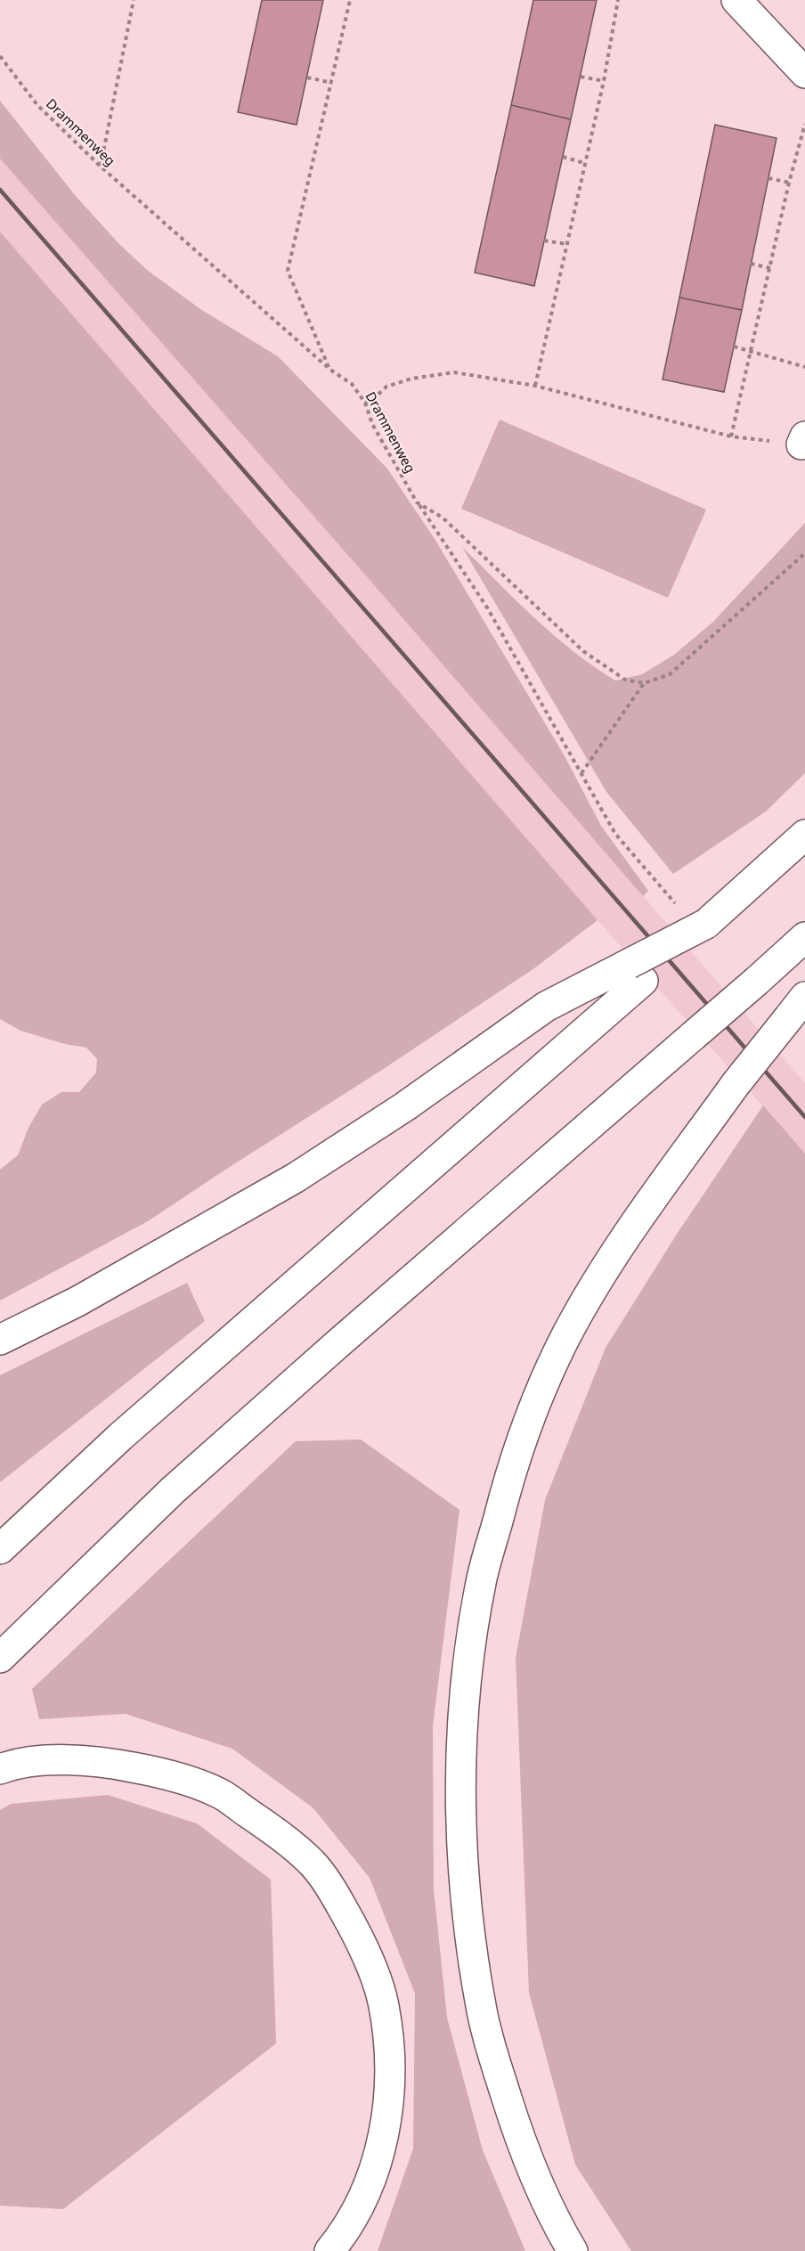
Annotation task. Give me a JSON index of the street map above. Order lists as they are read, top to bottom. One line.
{"streets":{"path":["Drammenweg"]}}
